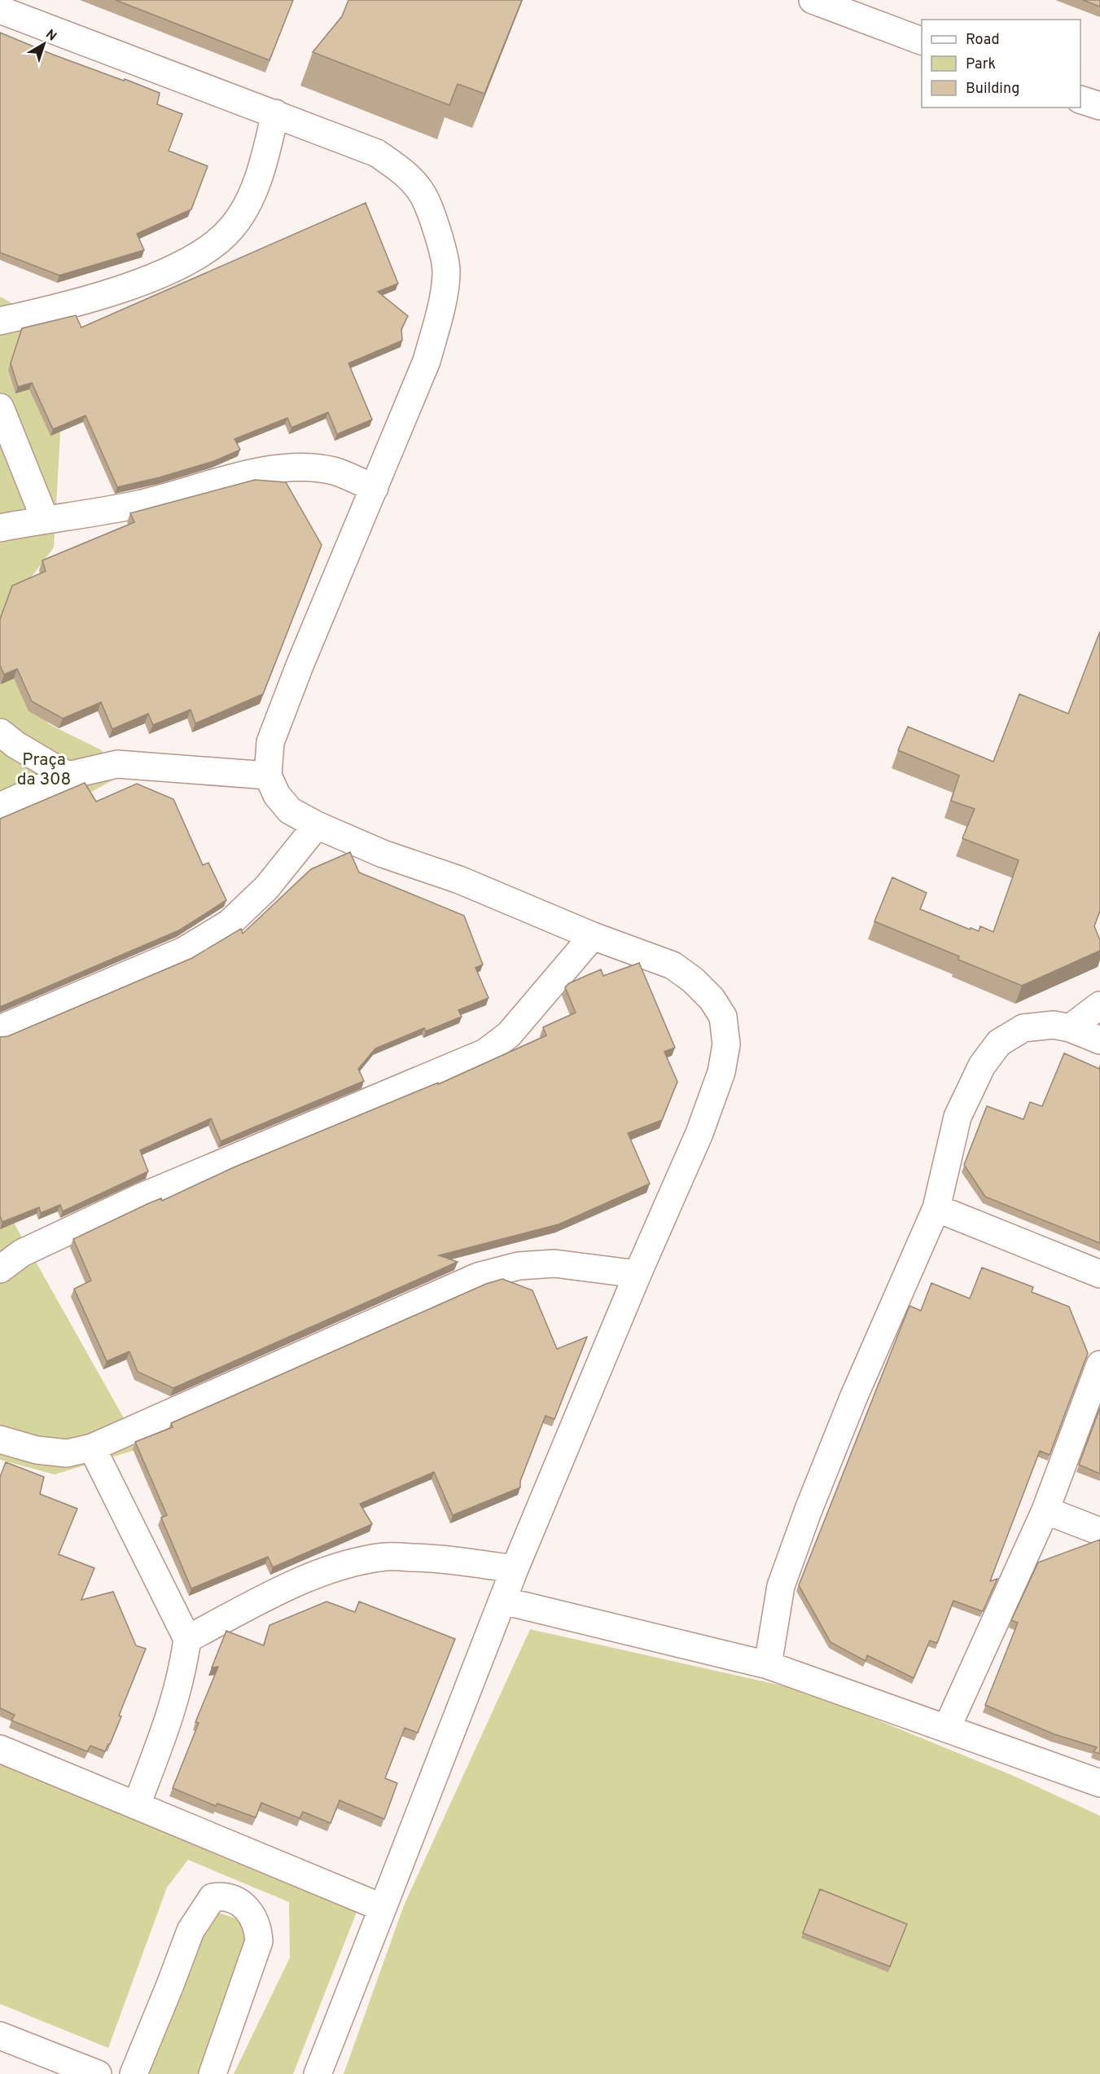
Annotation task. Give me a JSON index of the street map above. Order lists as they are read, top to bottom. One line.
{"parks":["Praça da 308"],"legend":["Road","Park","Building"],"north":"top right"}
